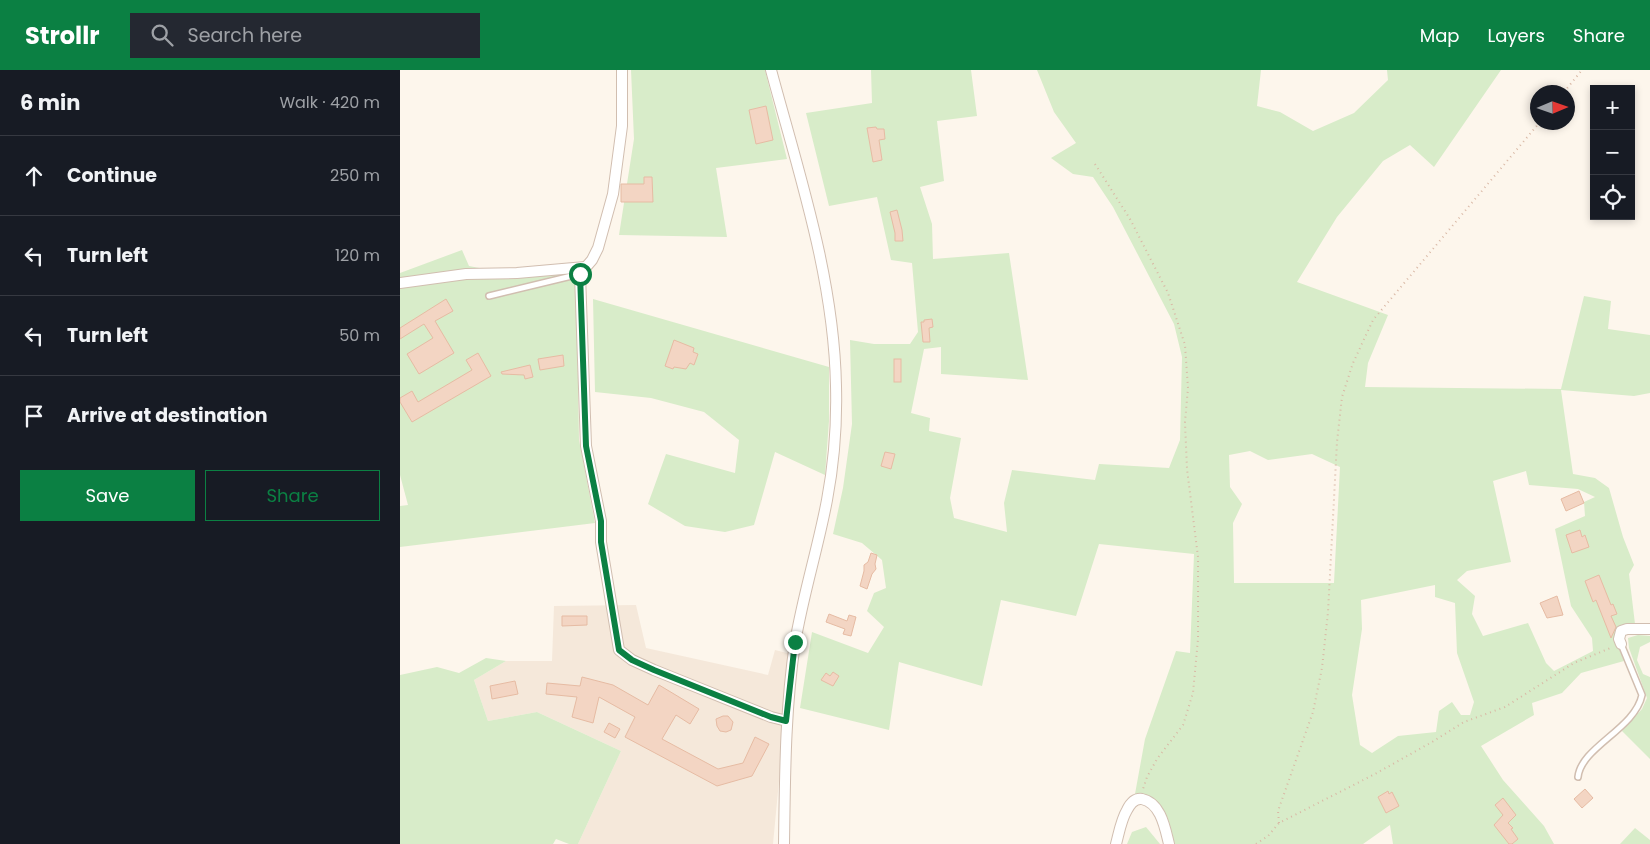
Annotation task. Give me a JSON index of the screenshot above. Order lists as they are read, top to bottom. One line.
{"north":"right","page":{"header":"Strollr","search":"Search here","nav":["Map","Layers","Share"],"heading":["6 min","Walk · 420 m"],"map_buttons":["+","−"],"list":[["Continue","250 m"],["Turn left","120 m"],["Turn left","50 m"],"Arrive at destination"],"buttons":["Save","Share"]}}
